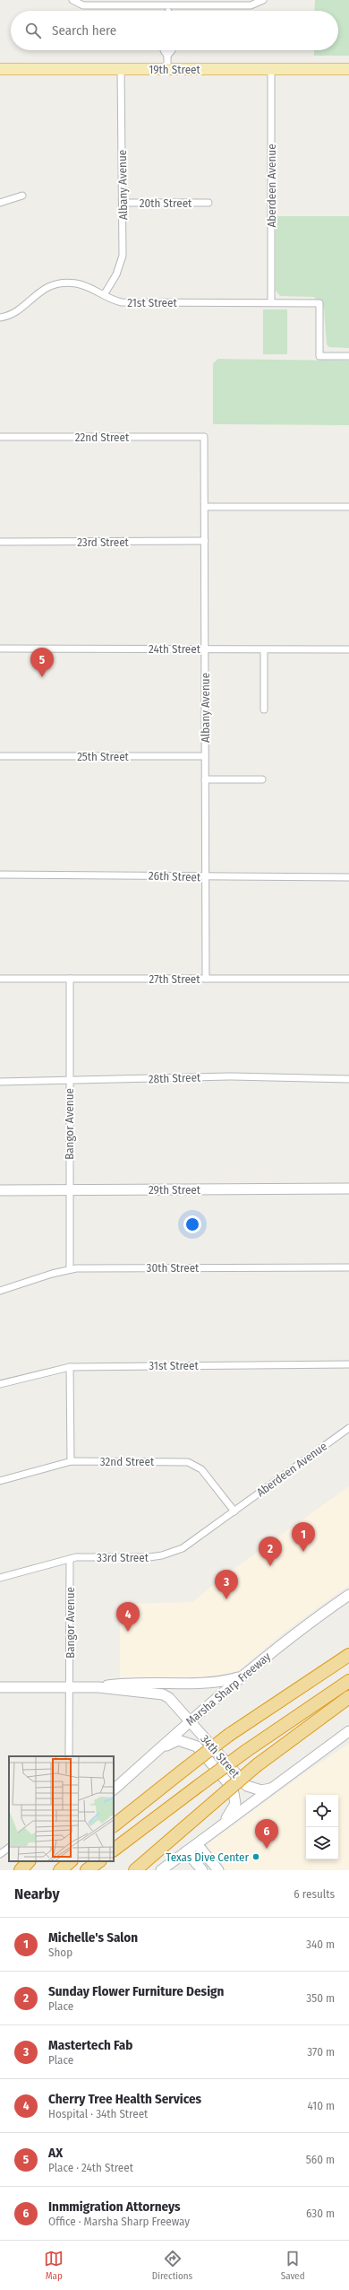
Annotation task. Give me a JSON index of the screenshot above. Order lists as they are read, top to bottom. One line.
{"streets":{"main road":["19th Street","29th Street","Marsha Sharp Freeway","34th Street"],"street":["Albany Avenue","Aberdeen Avenue","20th Street","21st Street","22nd Street","23rd Street","24th Street","25th Street","26th Street","27th Street","28th Street","Bangor Avenue","30th Street","31st Street","32nd Street","33rd Street"]},"crossings":[["19th Street","Albany Avenue"],["19th Street","Aberdeen Avenue"],["Albany Avenue","20th Street"],["Albany Avenue","21st Street"],["Albany Avenue","22nd Street"],["Albany Avenue","23rd Street"],["Albany Avenue","24th Street"],["Albany Avenue","25th Street"],["Albany Avenue","26th Street"],["Albany Avenue","27th Street"],["Aberdeen Avenue","21st Street"],["Aberdeen Avenue","32nd Street"],["Aberdeen Avenue","33rd Street"],["27th Street","Bangor Avenue"],["28th Street","Bangor Avenue"],["Bangor Avenue","29th Street"],["Bangor Avenue","30th Street"],["Bangor Avenue","33rd Street"],["Bangor Avenue","34th Street"],["32nd Street","33rd Street"],["Marsha Sharp Freeway","34th Street"]],"places":["Texas Dive Center"],"page":{"search":"Search here","pins":["5","1","2","3","4","6"],"heading":["Nearby","6 results"],"list":[{"mark":"1","name":"Michelle's Salon","note":"Shop","value":"340 m"},{"mark":"2","name":"Sunday Flower Furniture Design","note":"Place","value":"350 m"},{"mark":"3","name":"Mastertech Fab","note":"Place","value":"370 m"},{"mark":"4","name":"Cherry Tree Health Services","note":"Hospital · 34th Street","value":"410 m"},{"mark":"5","name":"AX","note":"Place · 24th Street","value":"560 m"},{"mark":"6","name":"Inmmigration Attorneys","note":"Office · Marsha Sharp Freeway","value":"630 m"}],"nav":["Map","Directions","Saved"]}}
